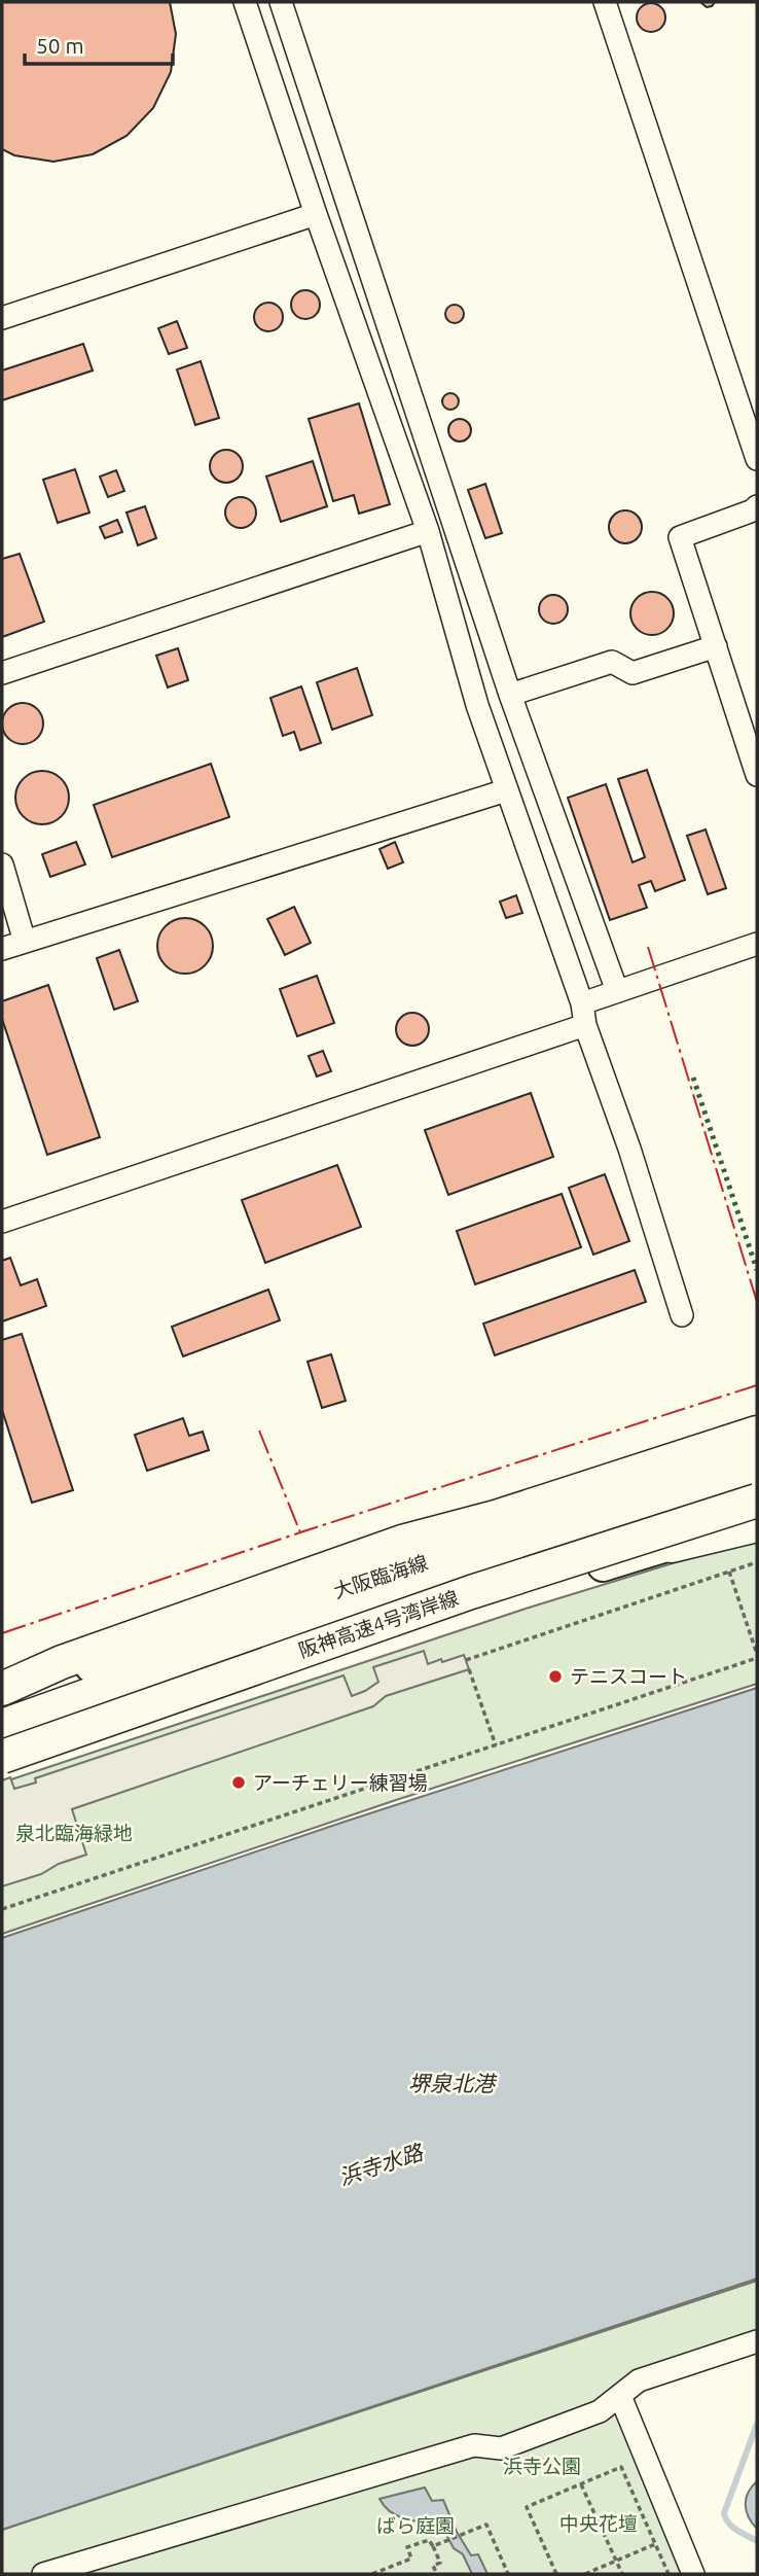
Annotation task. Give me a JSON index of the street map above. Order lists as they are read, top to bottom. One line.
{"streets":{"highway":["阪神高速4号湾岸線"],"main road":["大阪臨海線"]},"water":["堺泉北港","浜寺水路"],"parks":["泉北臨海緑地","浜寺公園","中央花壇","ばら庭園"],"places":["テニスコート","アーチェリー練習場"],"scale_bar":"50 m"}
